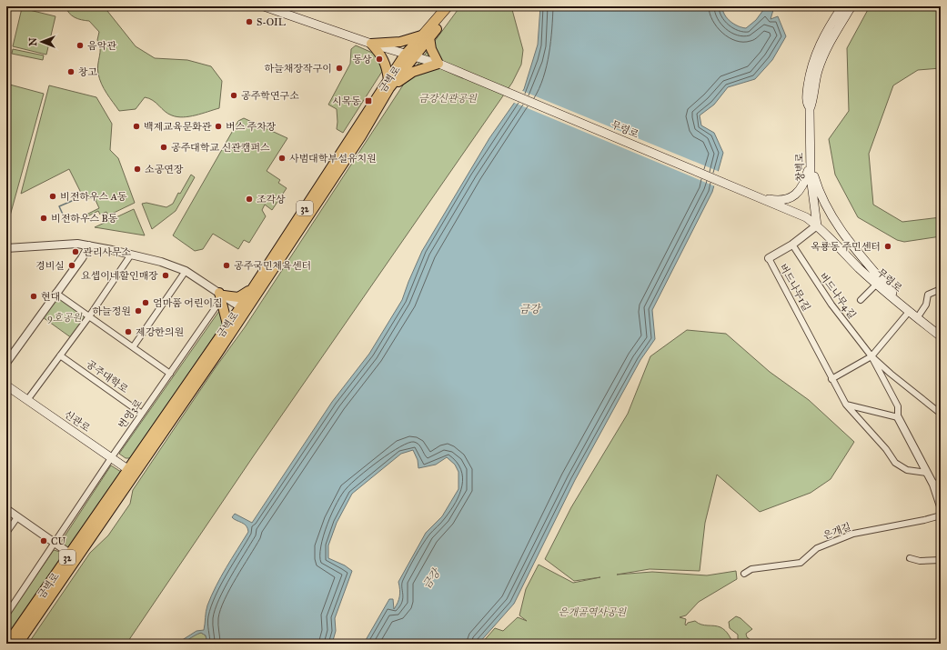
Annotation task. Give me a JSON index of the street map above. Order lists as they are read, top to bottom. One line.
{"streets":{"highway":["금벽로","32"],"main road":["무령로","창벽로","신관로"],"street":["버드나무1길","버드나무4길","공주대학로","번영3로","은개길"]},"crossings":[["금벽로","무령로"],["금벽로","신관로"],["무령로","창벽로"],["무령로","버드나무1길"],["창벽로","버드나무1길"],["버드나무1길","버드나무4길"],["공주대학로","번영3로"],["번영3로","신관로"]],"water":["금강"],"parks":["금강신관공원","9호공원","은개골역사공원"],"places":{"other":["S-OIL","음악관","동상","하늘채장작구이","창고","공주학연구소","백제교육문화관","버스 주차장","공주대학교 신관캠퍼스","사범대학부설유치원","소공연장","비전하우스 A동","조각상","비전하우스 B동","옥룡동 주민센터","관리사무소","경비실","공주국민체육센터","요셉이네할인매장","현대","엄마품 어린이집","하늘정원","제강한의원","CU"],"transit":["시목동"]},"north":"left"}
